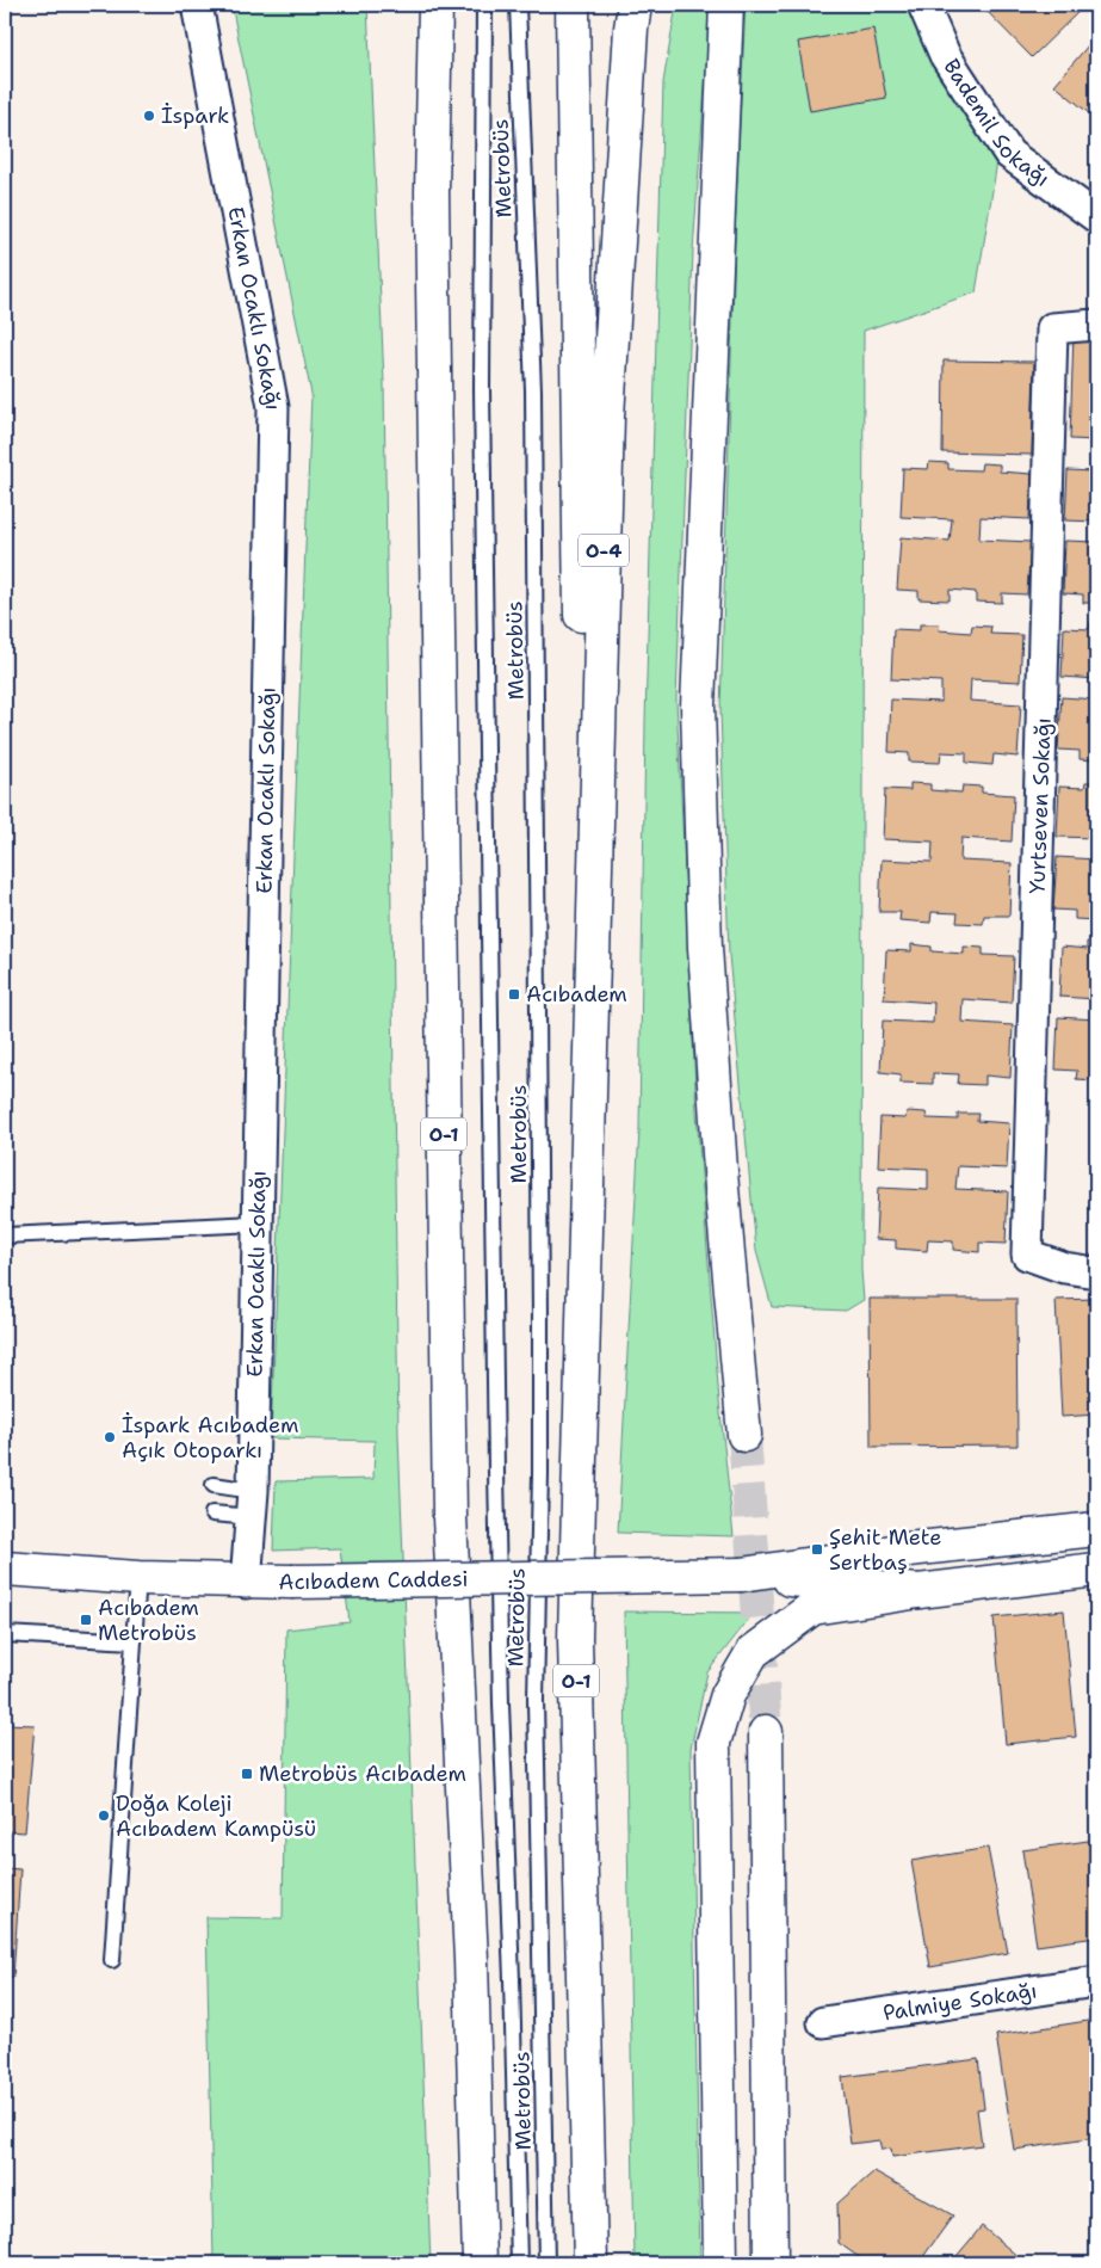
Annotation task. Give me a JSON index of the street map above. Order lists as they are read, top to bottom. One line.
{"streets":{"main road":["O-4","O-1","Acıbadem Caddesi"],"street":["Bademil Sokağı","Erkan Ocaklı Sokağı","Yurtseven Sokağı","Palmiye Sokağı"],"lane":["Metrobüs"]},"crossings":[["Erkan Ocaklı Sokağı","Acıbadem Caddesi"],["O-4","O-1"]],"places":{"other":["İspark","İspark Acıbadem Açık Otoparkı","Doğa Koleji Acıbadem Kampüsü"],"transit":["Acıbadem","Şehit Mete Sertbaş","Acıbadem Metrobüs","Metrobüs Acıbadem"]}}
